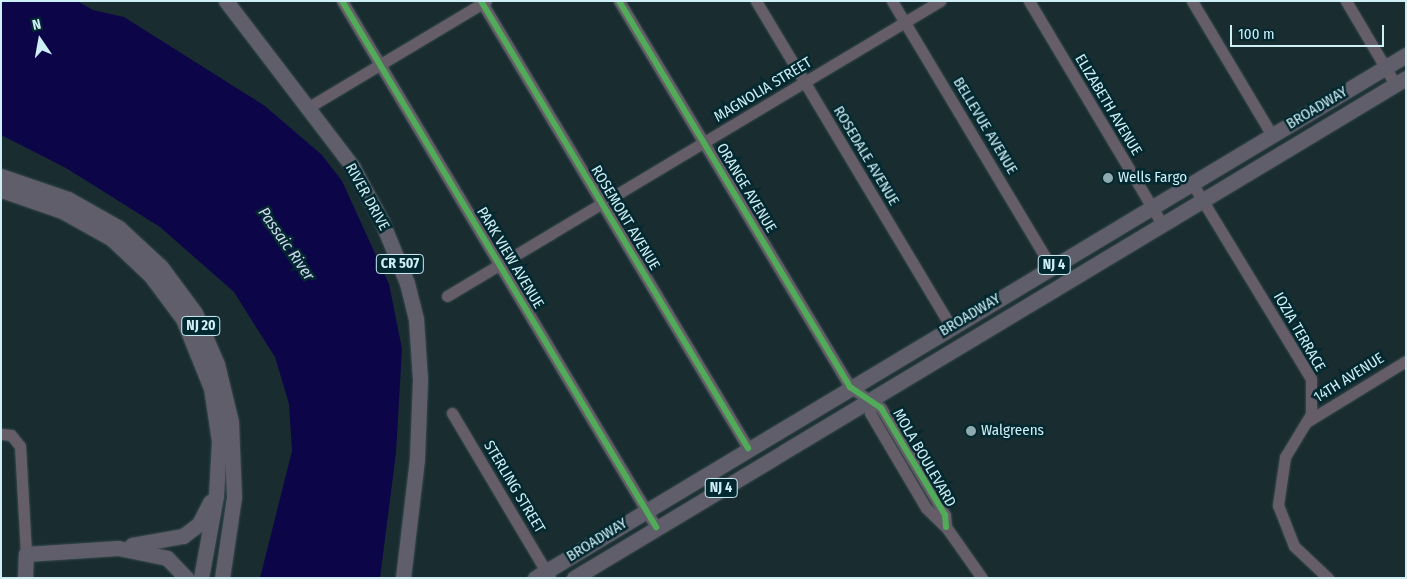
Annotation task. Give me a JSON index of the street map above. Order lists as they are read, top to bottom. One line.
{"streets":{"main road":["BROADWAY","RIVER DRIVE","CR 507","NJ 4","NJ 20"],"street":["MAGNOLIA STREET","ELIZABETH AVENUE","BELLEVUE AVENUE","ROSEDALE AVENUE","ORANGE AVENUE","ROSEMONT AVENUE","PARK VIEW AVENUE","IOZIA TERRACE","14TH AVENUE","MOLA BOULEVARD","STERLING STREET"]},"crossings":[["MAGNOLIA STREET","BELLEVUE AVENUE"],["MAGNOLIA STREET","ROSEDALE AVENUE"],["MAGNOLIA STREET","ORANGE AVENUE"],["MAGNOLIA STREET","ROSEMONT AVENUE"],["MAGNOLIA STREET","PARK VIEW AVENUE"],["ELIZABETH AVENUE","BROADWAY"],["BROADWAY","BELLEVUE AVENUE"],["BROADWAY","ROSEDALE AVENUE"],["BROADWAY","ORANGE AVENUE"],["BROADWAY","ROSEMONT AVENUE"],["BROADWAY","PARK VIEW AVENUE"],["BROADWAY","IOZIA TERRACE"],["BROADWAY","MOLA BOULEVARD"],["BROADWAY","STERLING STREET"],["IOZIA TERRACE","14TH AVENUE"]],"water":["Passaic River"],"places":["Wells Fargo","Walgreens"],"scale_bar":"100 m","north":"top"}
